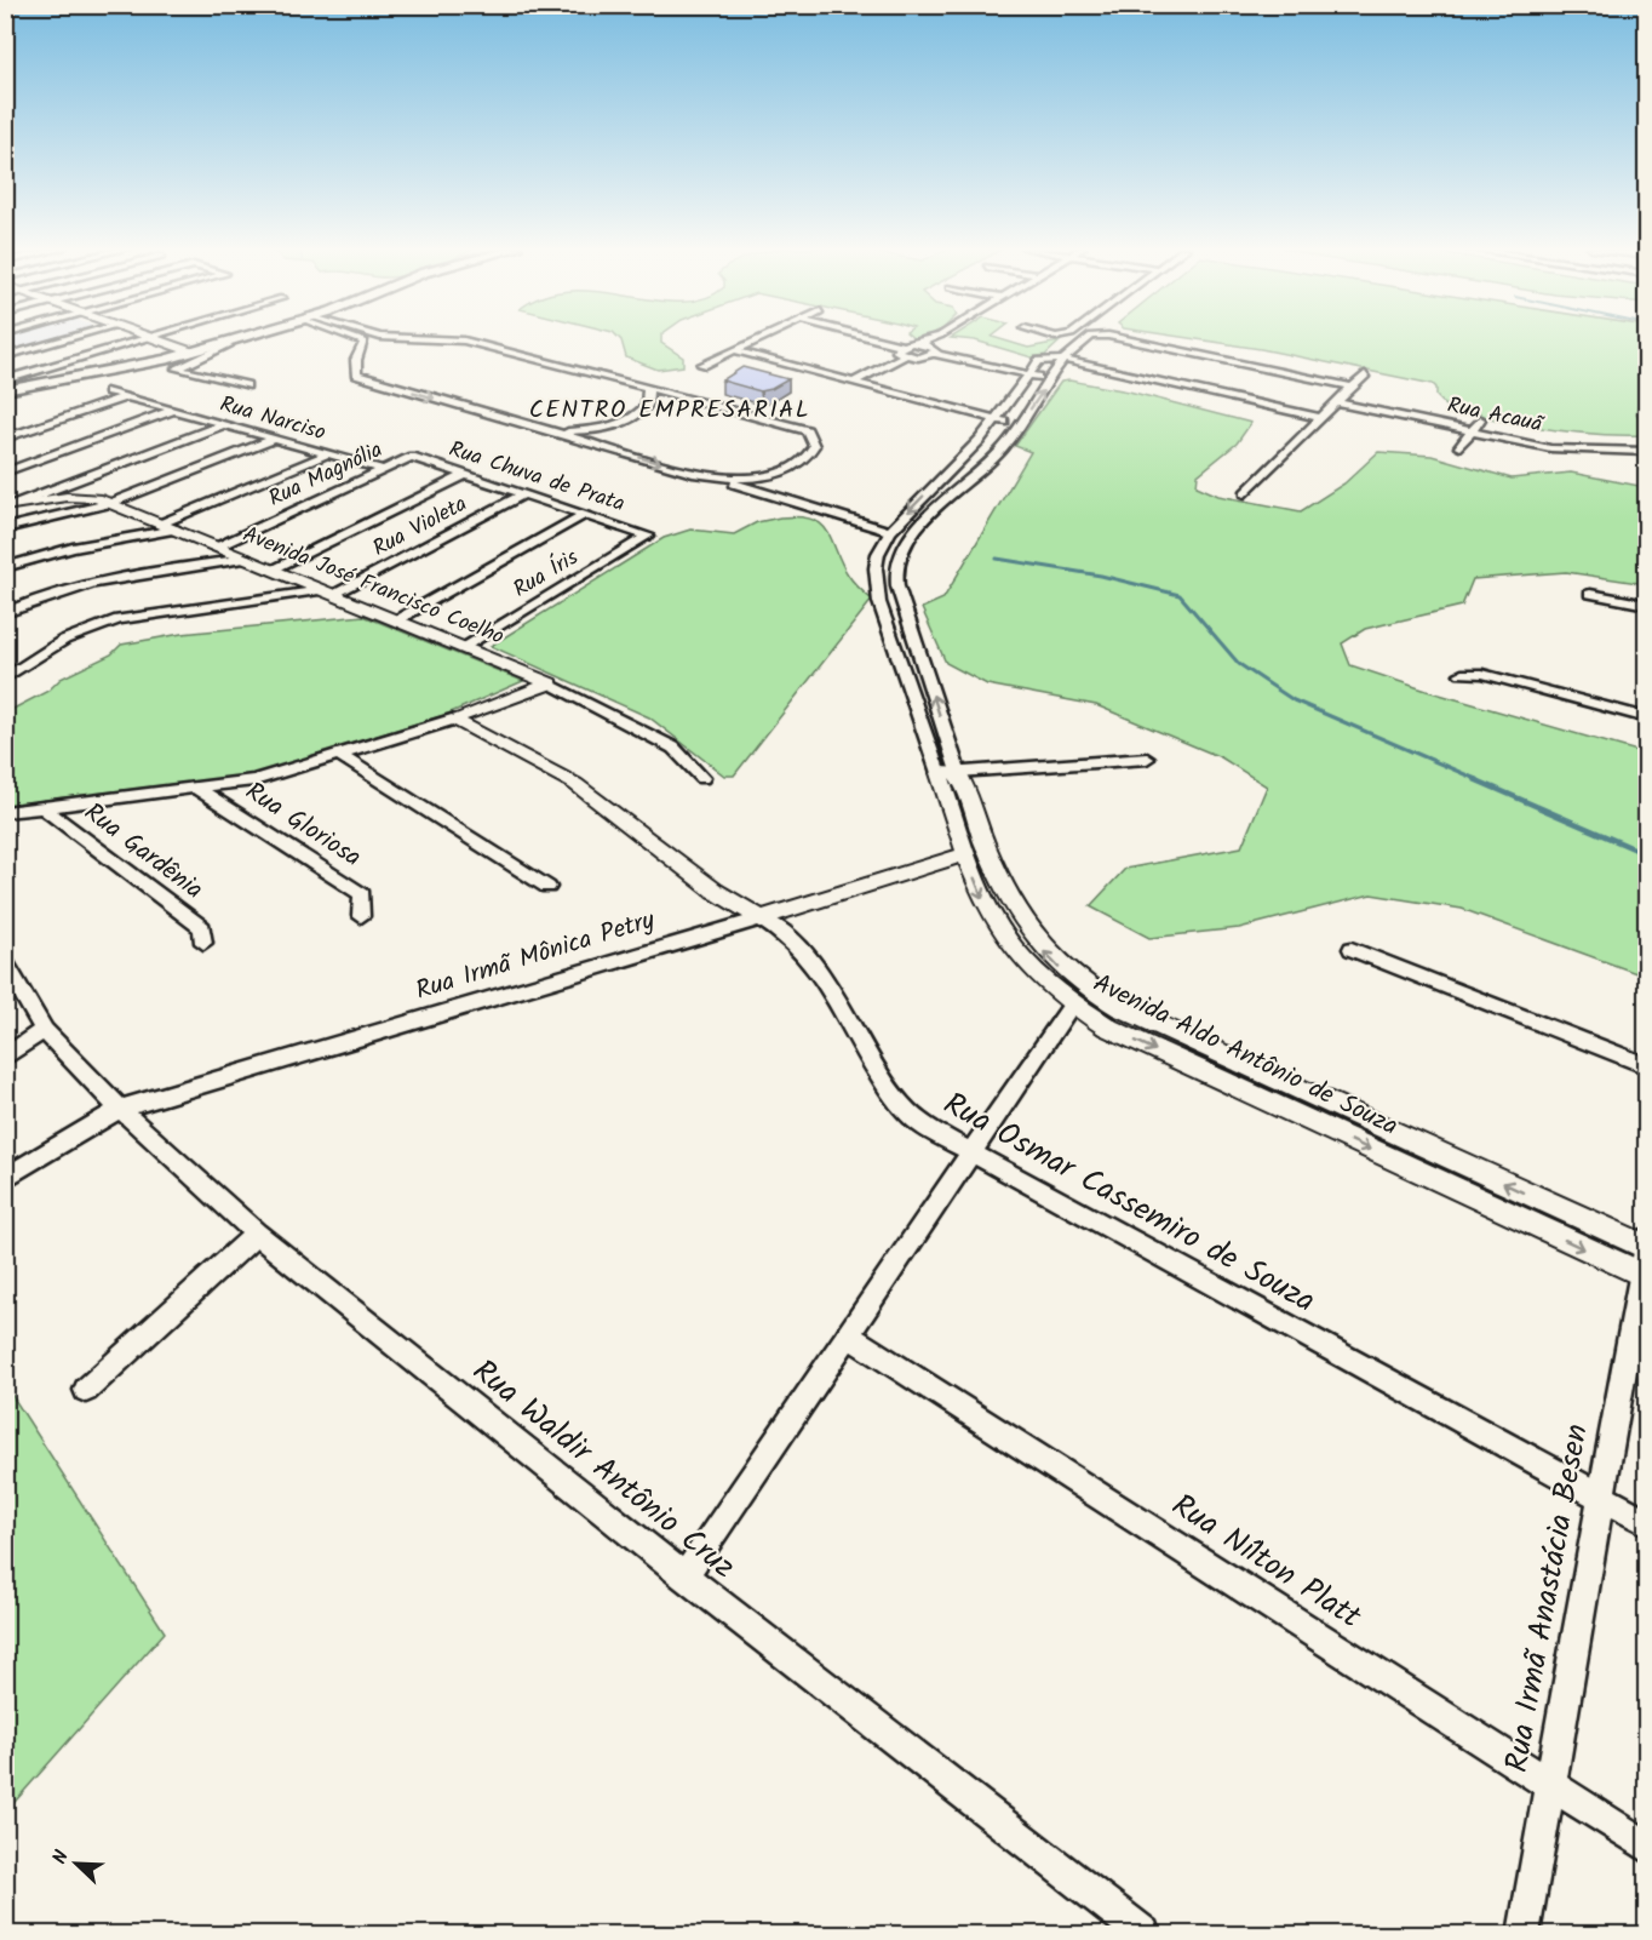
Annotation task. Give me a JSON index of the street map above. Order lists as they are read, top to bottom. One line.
{"streets":{"street":["Rua Acauã","Rua Narciso","Rua Magnólia","Rua Chuva de Prata","Rua Violeta","Rua Íris","Avenida José Francisco Coelho","Rua Gloriosa","Rua Gardênia","Rua Irmã Mônica Petry","Avenida Aldo Antônio de Souza","Rua Osmar Cassemiro de Souza","Rua Waldir Antônio Cruz","Rua Nílton Platt","Rua Irmã Anastácia Besen"]},"crossings":[["Rua Narciso","Rua Magnólia"],["Rua Magnólia","Rua Chuva de Prata"],["Rua Magnólia","Avenida José Francisco Coelho"],["Rua Chuva de Prata","Rua Violeta"],["Rua Chuva de Prata","Rua Íris"],["Rua Violeta","Avenida José Francisco Coelho"],["Rua Íris","Avenida José Francisco Coelho"],["Rua Irmã Mônica Petry","Avenida Aldo Antônio de Souza"],["Rua Irmã Mônica Petry","Rua Osmar Cassemiro de Souza"],["Rua Irmã Mônica Petry","Rua Waldir Antônio Cruz"],["Avenida Aldo Antônio de Souza","Rua Irmã Anastácia Besen"],["Rua Osmar Cassemiro de Souza","Rua Irmã Anastácia Besen"],["Rua Nílton Platt","Rua Irmã Anastácia Besen"]],"districts":["CENTRO EMPRESARIAL"],"north":"top left"}
